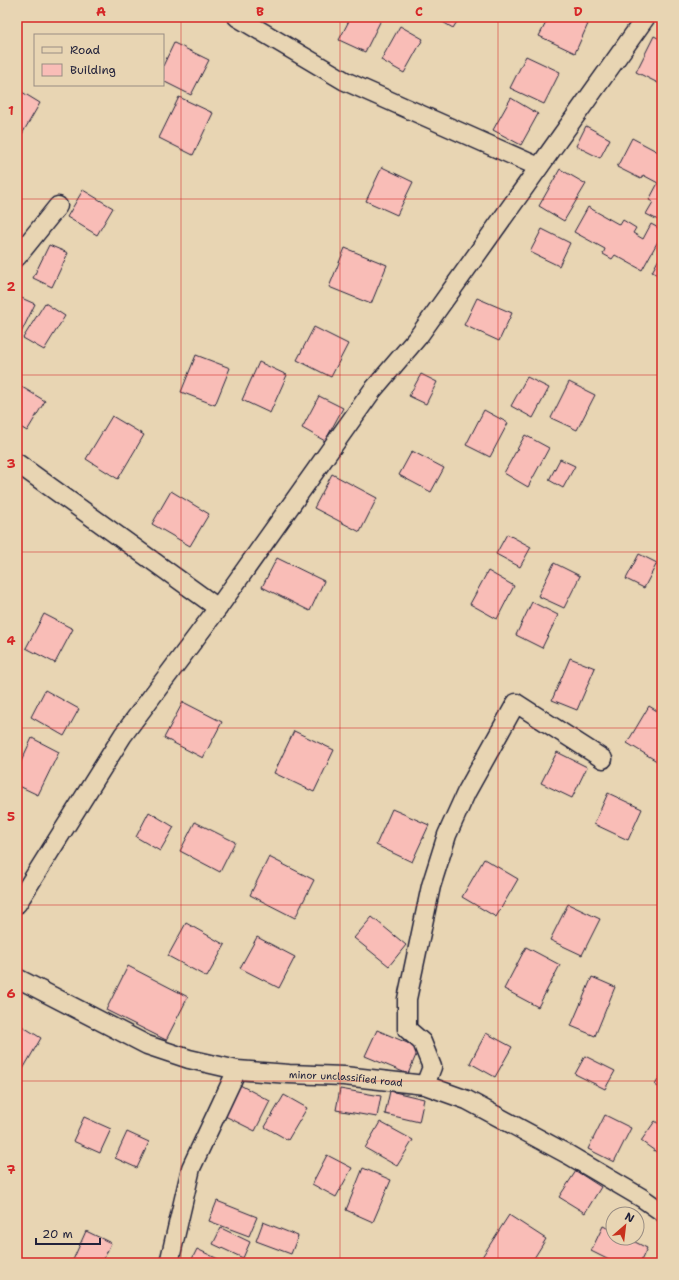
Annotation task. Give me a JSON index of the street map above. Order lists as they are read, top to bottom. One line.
{"streets":{"street":["minor unclassified road"]},"legend":["Road","Building"],"scale_bar":"20 m","north":"top right","grid":{"columns":["A","B","C","D"],"rows":["1","2","3","4","5","6","7"]}}
